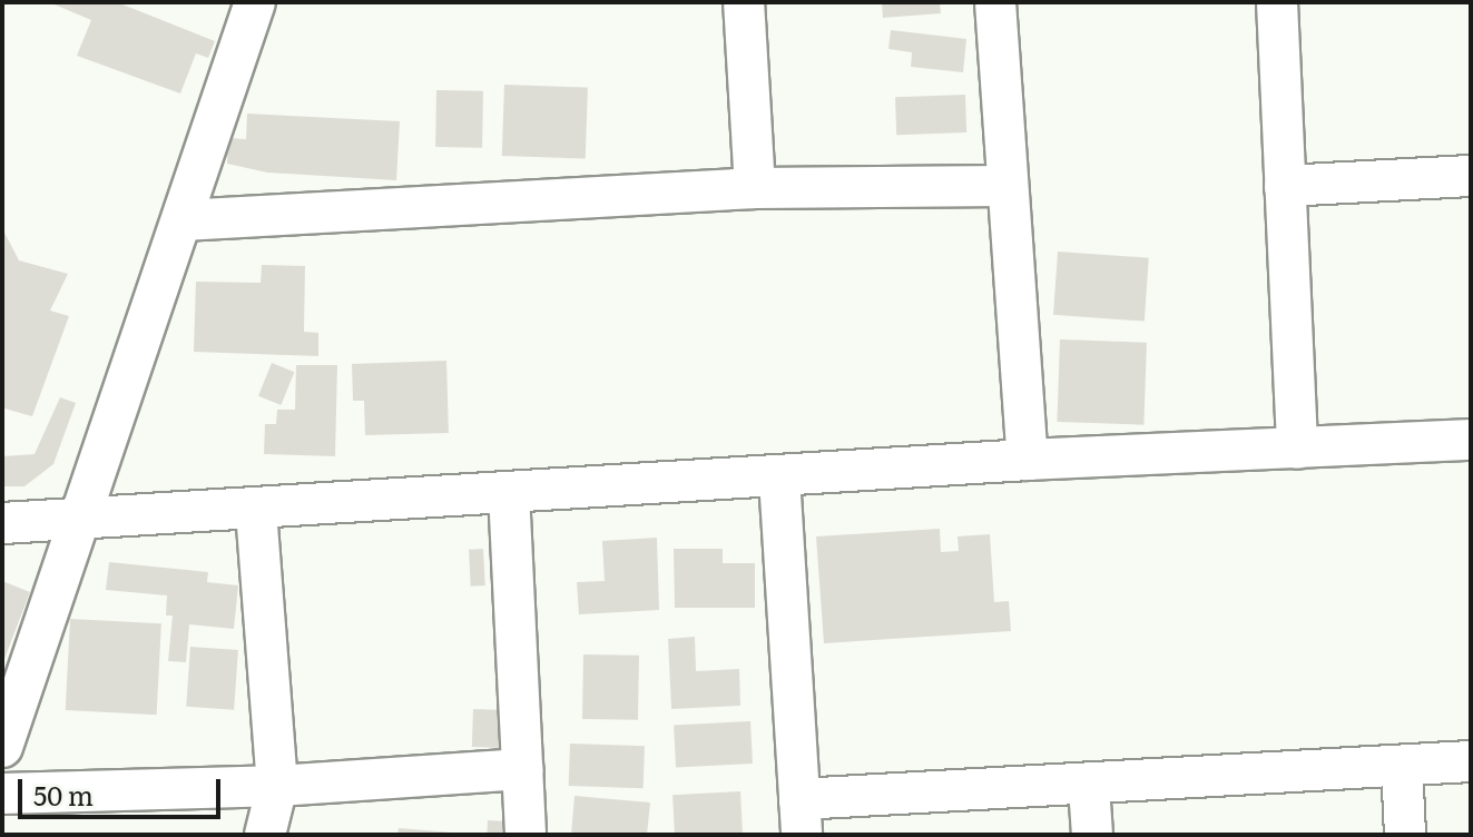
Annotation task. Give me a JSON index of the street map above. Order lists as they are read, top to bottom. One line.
{"scale_bar":"50 m"}
